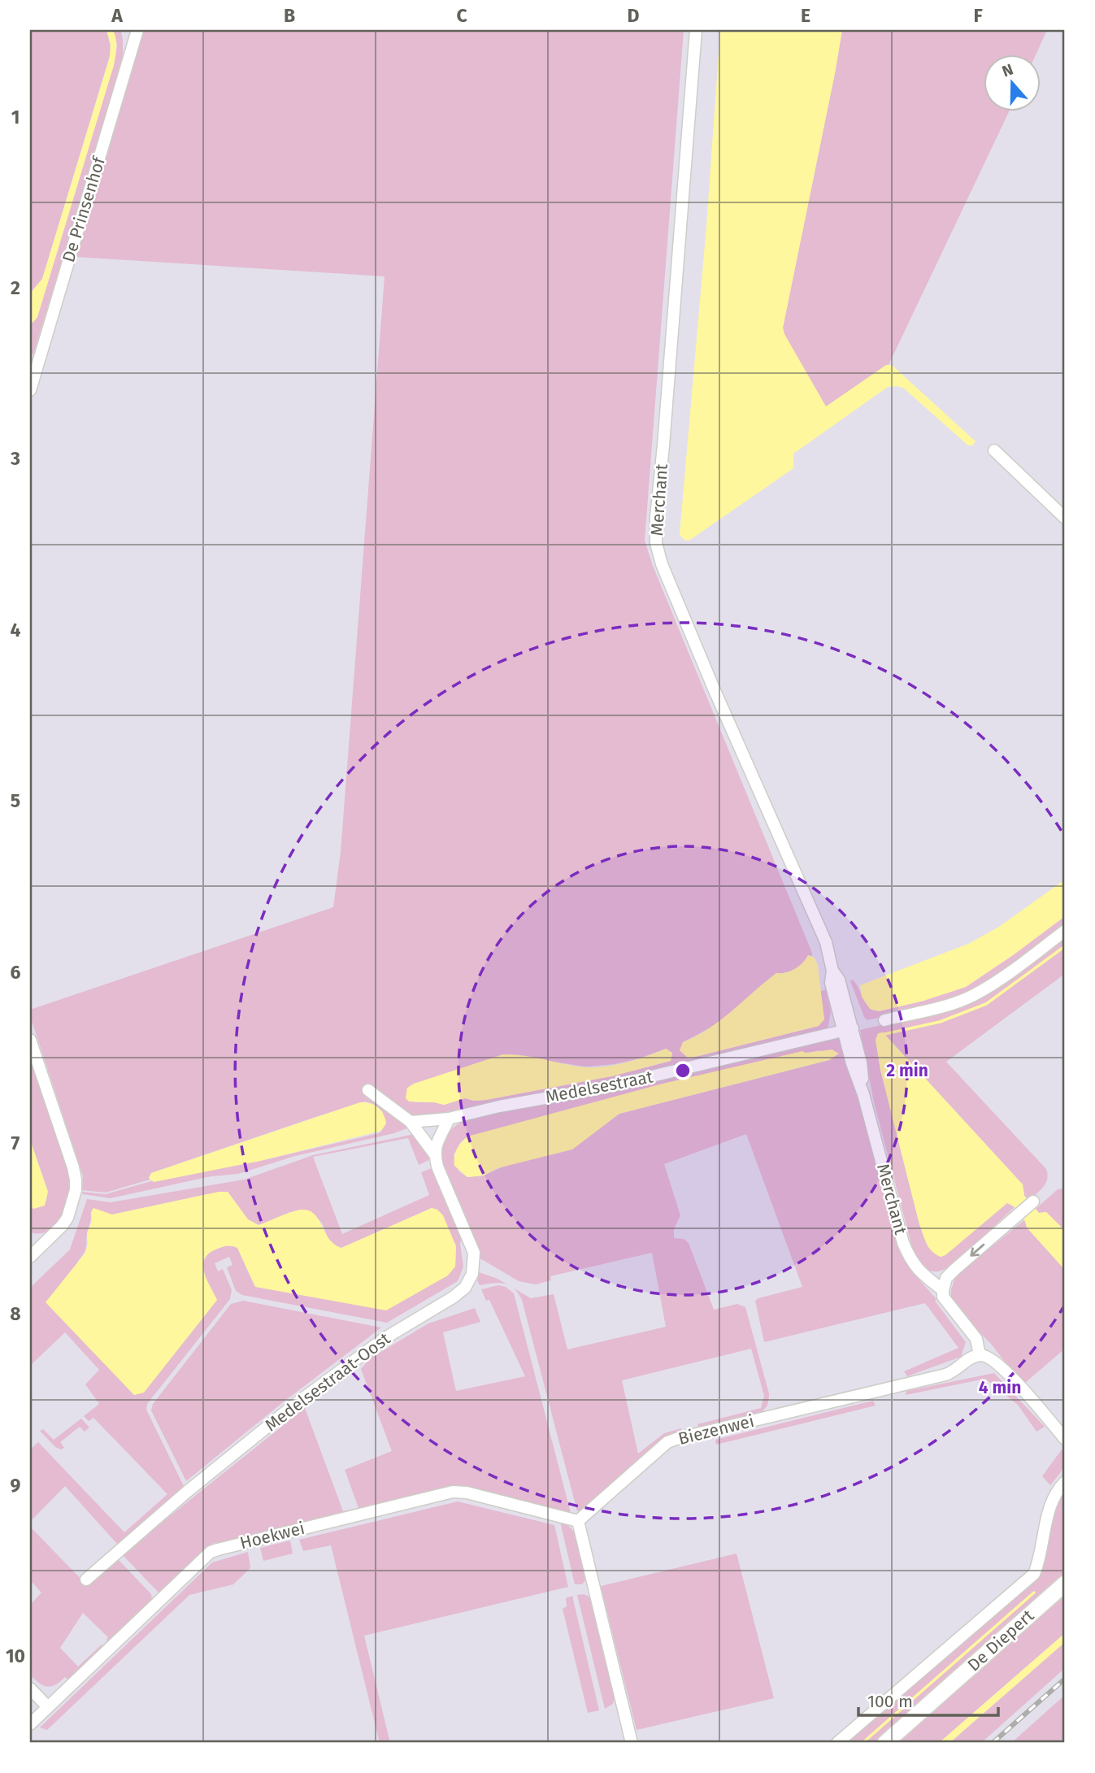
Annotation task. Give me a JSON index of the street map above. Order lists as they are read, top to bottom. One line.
{"streets":{"main road":["De Diepert"],"street":["De Prinsenhof","Merchant","Medelsestraat","Medelsestraat-Oost","Biezenwei","Hoekwei"]},"crossings":[["Merchant","Medelsestraat"],["Merchant","Biezenwei"],["Medelsestraat","Medelsestraat-Oost"],["Biezenwei","Hoekwei"]],"scale_bar":"100 m","north":"top","grid":{"columns":["A","B","C","D","E","F"],"rows":["1","2","3","4","5","6","7","8","9","10"]},"rings":["2 min","4 min"]}
